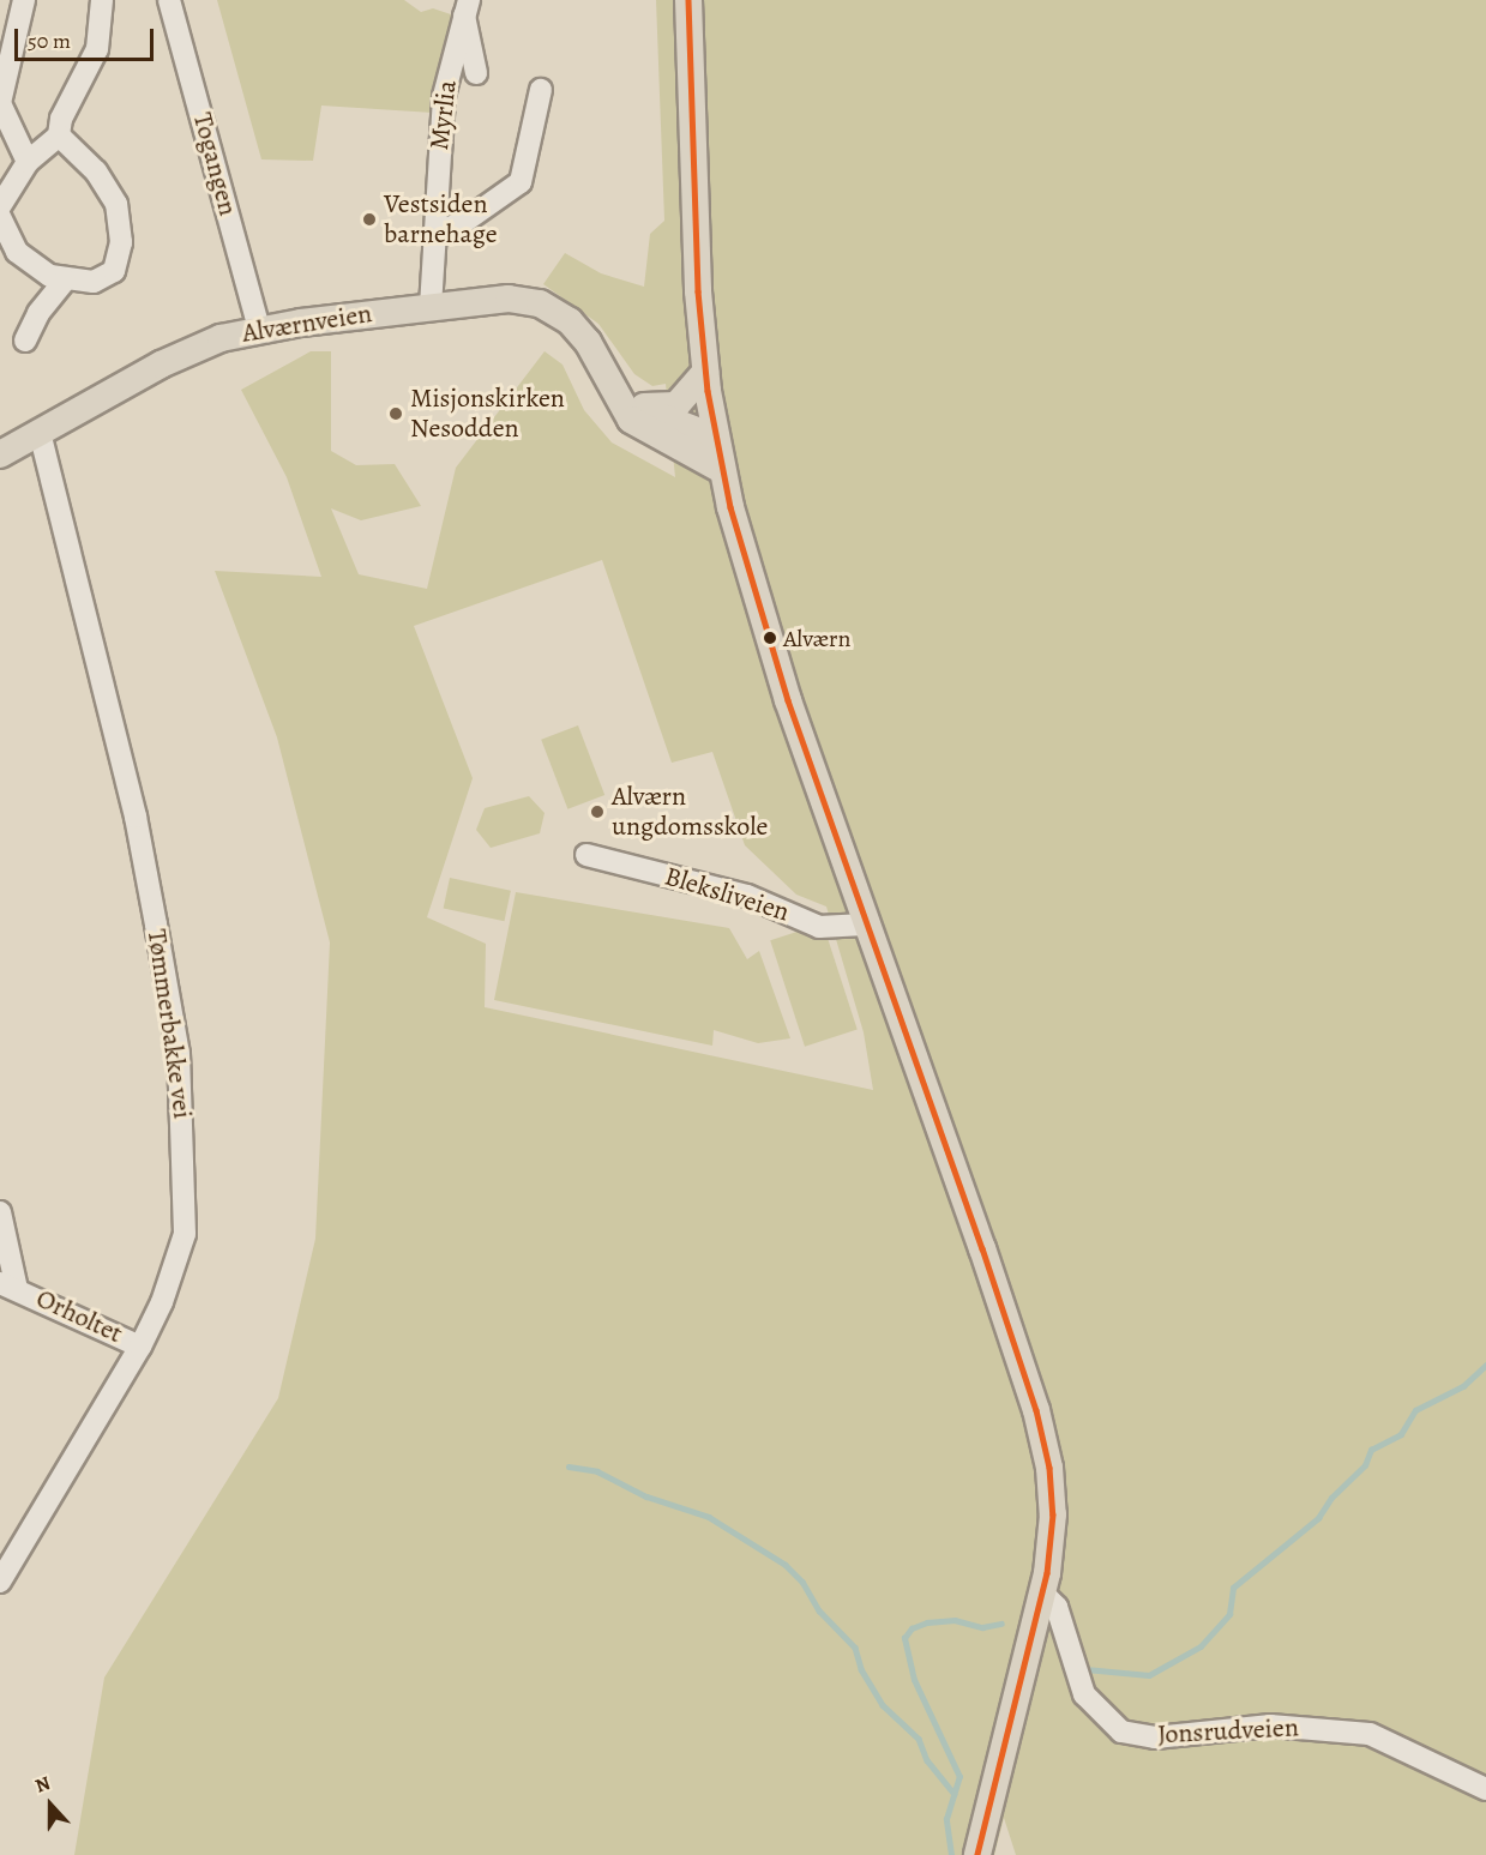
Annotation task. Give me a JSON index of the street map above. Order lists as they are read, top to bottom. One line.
{"streets":{"main road":["Alværnveien"],"street":["Myrlia","Togangen","Bleksliveien","Tømmerbakke vei","Orholtet","Jonsrudveien"]},"crossings":[["Myrlia","Alværnveien"],["Togangen","Alværnveien"],["Alværnveien","Tømmerbakke vei"],["Tømmerbakke vei","Orholtet"]],"places":["Vestsiden barnehage","Misjonskirken Nesodden","Alværn","Alværn ungdomsskole"],"scale_bar":"50 m","north":"top"}
